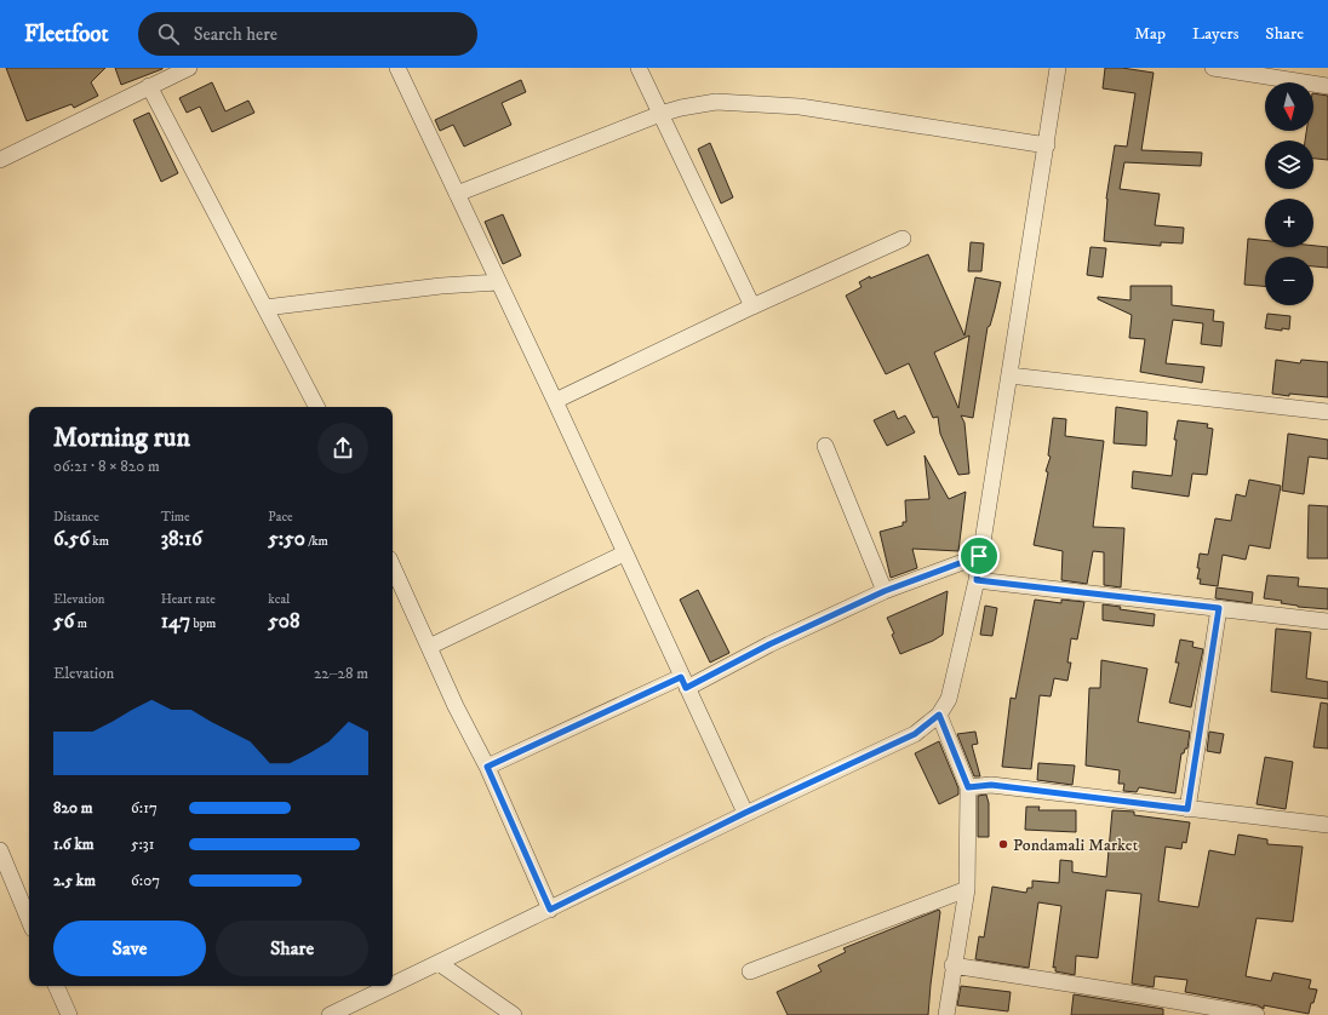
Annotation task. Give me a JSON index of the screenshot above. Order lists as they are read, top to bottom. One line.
{"places":["Pondamali Market"],"north":"bottom","page":{"header":"Fleetfoot","search":"Search here","nav":["Map","Layers","Share"],"map_buttons":["+","−"],"heading":["Morning run","06:21 · 8 × 820 m"],"stats":[["Distance","6.56 km"],["Time","38:16"],["Pace","5:50 /km"],["Elevation","56 m"],["Heart rate","147 bpm"],["kcal","508"]],"chart":["Elevation","22–28 m"],"list":[{"name":"820 m","note":"6:17"},{"name":"1.6 km","note":"5:31"},{"name":"2.5 km","note":"6:07"}],"buttons":["Save","Share"]}}
